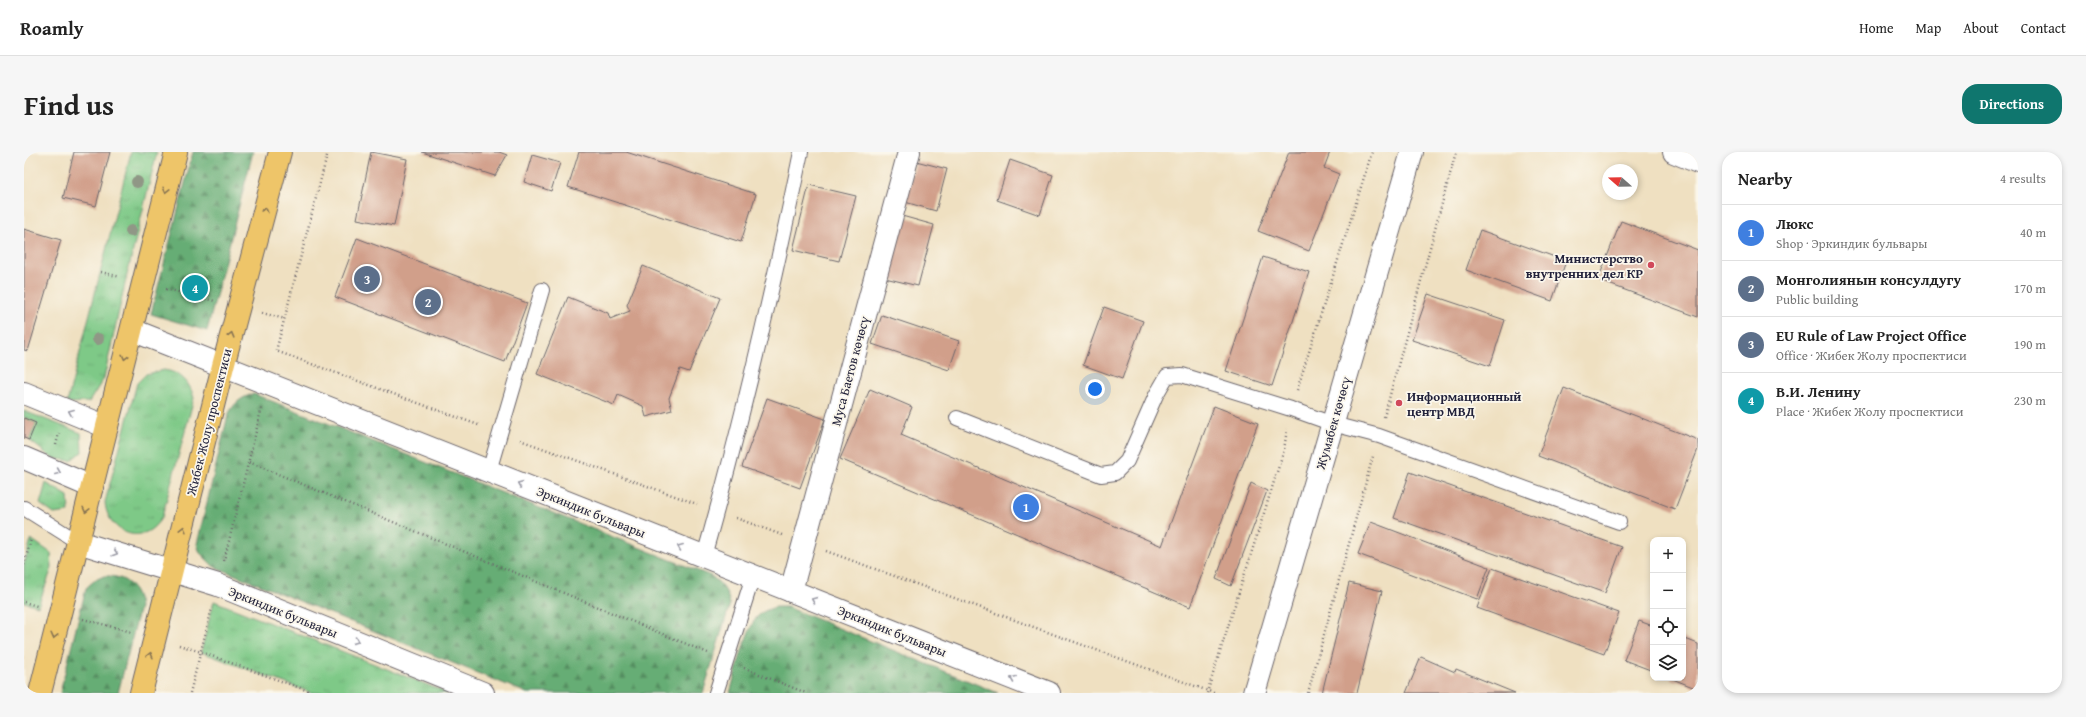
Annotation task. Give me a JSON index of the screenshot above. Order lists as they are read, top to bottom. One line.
{"streets":{"main road":["Жибек Жолу проспектиси"],"street":["Муса Баетов көчөсү","Жумабек көчөсү","Эркиндик бульвары"]},"crossings":[["Муса Баетов көчөсү","Эркиндик бульвары"],["Жибек Жолу проспектиси","Эркиндик бульвары"]],"places":["Министерство внутренних дел КР","Информационный центр МВД"],"north":"left","page":{"header":"Roamly","nav":["Home","Map","About","Contact"],"title":"Find us","buttons":"Directions","heading":["Nearby","4 results"],"list":[{"mark":"1","name":"Люкс","note":"Shop · Эркиндик бульвары","value":"40 m"},{"mark":"2","name":"Монголиянын консулдугу","note":"Public building","value":"170 m"},{"mark":"3","name":"EU Rule of Law Project Office","note":"Office · Жибек Жолу проспектиси","value":"190 m"},{"mark":"4","name":"В.И. Ленину","note":"Place · Жибек Жолу проспектиси","value":"230 m"}],"pins":["3","4","2","1"],"map_buttons":["+","−"]}}
